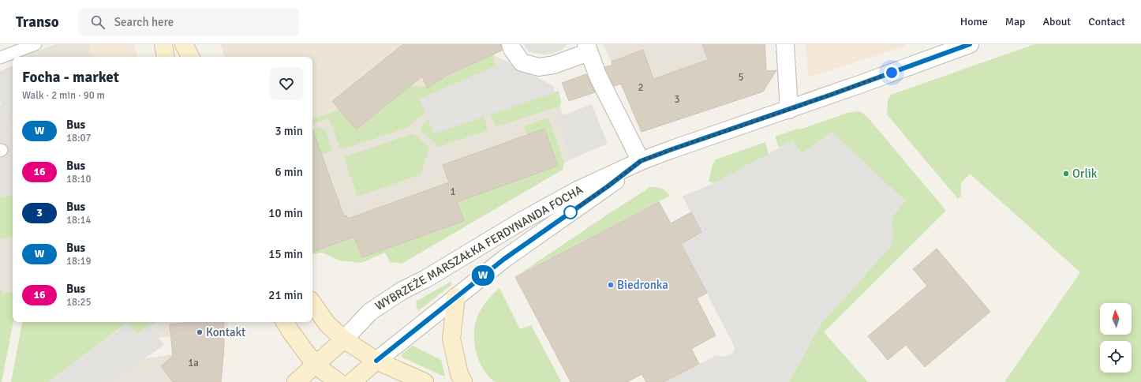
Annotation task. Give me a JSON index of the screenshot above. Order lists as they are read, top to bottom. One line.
{"streets":{"main road":["WYBRZEŻE MARSZAŁKA FERDYNANDA FOCHA"]},"places":["Orlik","Biedronka","Kontakt"],"lines":["bus line W"],"house_numbers":["5","2","3","1","1a"],"north":"top","page":{"header":"Transo","search":"Search here","nav":["Home","Map","About","Contact"],"on_map":"W","heading":["Focha - market","Walk · 2 min · 90 m"],"list":[{"mark":"W","name":"Bus","note":"18:07","value":"3 min"},{"mark":"16","name":"Bus","note":"18:10","value":"6 min"},{"mark":"3","name":"Bus","note":"18:14","value":"10 min"},{"mark":"W","name":"Bus","note":"18:19","value":"15 min"},{"mark":"16","name":"Bus","note":"18:25","value":"21 min"}]}}
